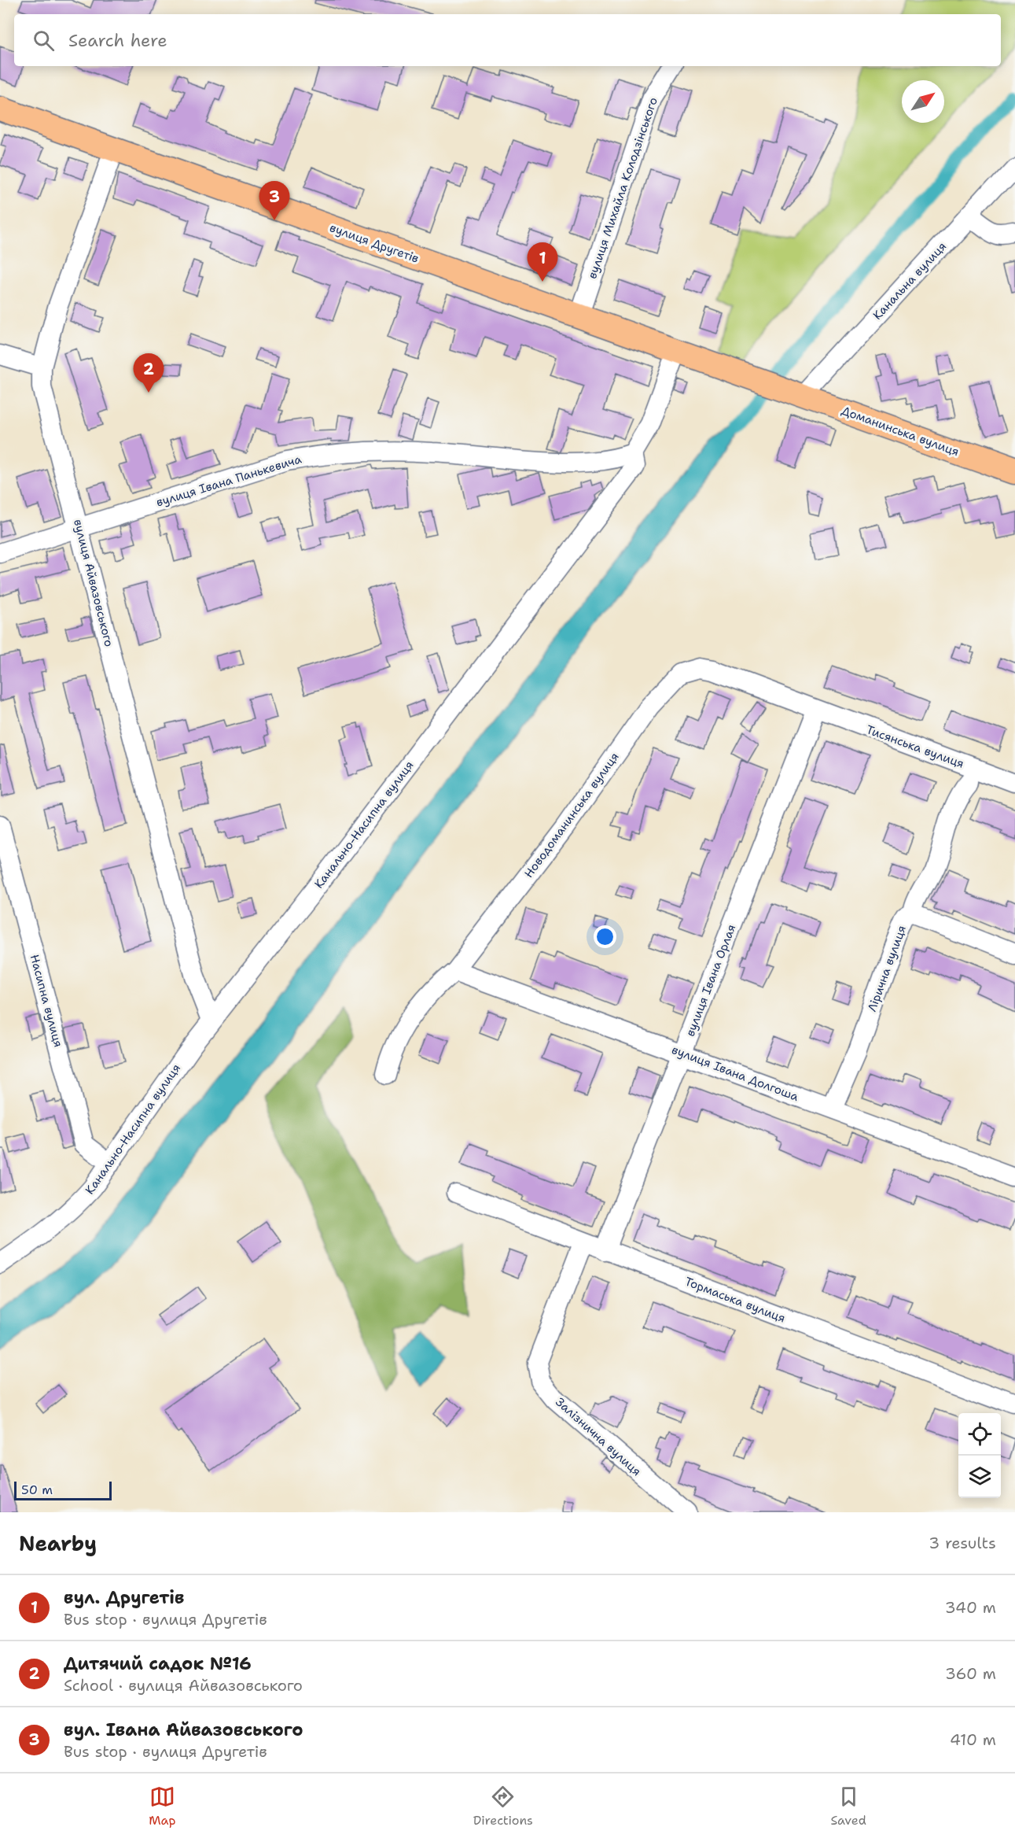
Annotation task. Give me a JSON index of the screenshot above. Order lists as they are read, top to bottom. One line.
{"streets":{"main road":["вулиця Другетів","Доманинська вулиця"],"street":["вулиця Михайла Колодзінського","Канальна вулиця","вулиця Івана Панькевича","вулиця Айвазовського","Тисянська вулиця","Новодоманинська вулиця","Канально-Насипна вулиця","Лірична вулиця","вулиця Івана Орлая","Насипна вулиця","вулиця Івана Долгоша","Тормаська вулиця","Залізнична вулиця"]},"crossings":[["вулиця Михайла Колодзінського","вулиця Другетів"],["вулиця Другетів","Доманинська вулиця"],["вулиця Другетів","вулиця Айвазовського"],["вулиця Другетів","Канально-Насипна вулиця"],["Канальна вулиця","Доманинська вулиця"],["вулиця Івана Панькевича","вулиця Айвазовського"],["вулиця Івана Панькевича","Канально-Насипна вулиця"],["вулиця Айвазовського","Канально-Насипна вулиця"],["Тисянська вулиця","Новодоманинська вулиця"],["Тисянська вулиця","вулиця Івана Орлая"],["Новодоманинська вулиця","вулиця Івана Орлая"],["Новодоманинська вулиця","вулиця Івана Долгоша"],["Канально-Насипна вулиця","Насипна вулиця"],["Лірична вулиця","вулиця Івана Долгоша"],["вулиця Івана Орлая","вулиця Івана Долгоша"],["вулиця Івана Орлая","Тормаська вулиця"],["Тормаська вулиця","Залізнична вулиця"]],"scale_bar":"50 m","north":"top right","page":{"search":"Search here","pins":["3","1","2"],"scale":"50 m","heading":["Nearby","3 results"],"list":[{"mark":"1","name":"вул. Другетів","note":"Bus stop · вулиця Другетів","value":"340 m"},{"mark":"2","name":"Дитячий садок №16","note":"School · вулиця Айвазовського","value":"360 m"},{"mark":"3","name":"вул. Івана Айвазовського","note":"Bus stop · вулиця Другетів","value":"410 m"}],"nav":["Map","Directions","Saved"]}}
